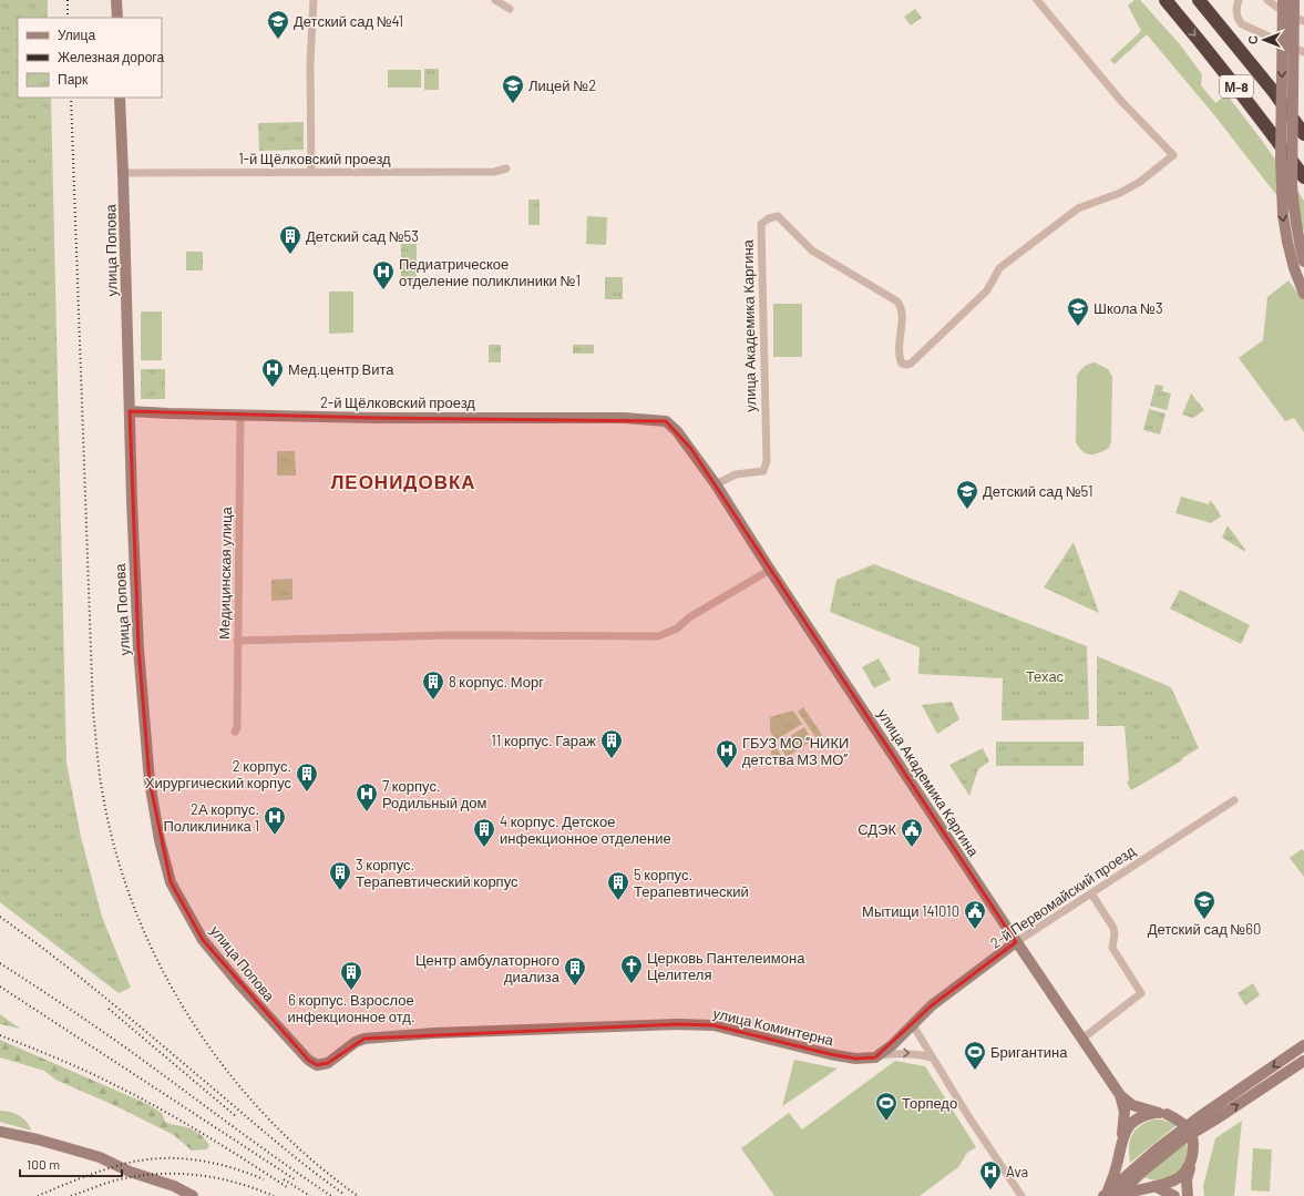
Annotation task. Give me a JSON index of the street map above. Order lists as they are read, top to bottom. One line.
{"streets":{"highway":["М-8"],"street":["1-й Щёлковский проезд","улица Попова","улица Академика Каргина","2-й Щёлковский проезд","Медицинская улица","2-й Первомайский проезд","улица Коминтерна"]},"crossings":[["1-й Щёлковский проезд","улица Попова"],["улица Попова","2-й Щёлковский проезд"],["улица Попова","улица Коминтерна"],["улица Академика Каргина","2-й Щёлковский проезд"],["улица Академика Каргина","2-й Первомайский проезд"],["2-й Щёлковский проезд","Медицинская улица"]],"districts":["ЛЕОНИДОВКА"],"parks":["Техас"],"places":{"school or university":["Детский сад №41","Лицей №2","Школа №3","Детский сад №51","Детский сад №60"],"building":["Детский сад №53","8 корпус. Морг","11 корпус. Гараж","2 корпус. Хирургический корпус","4 корпус. Детское инфекционное отделение","3 корпус. Терапевтический корпус","5 корпус. Терапевтический","Центр амбулаторного диализа","6 корпус. Взрослое инфекционное отд."],"hospital":["Педиатрическое отделение поликлиники №1","Мед.центр Вита","ГБУЗ МО “НИКИ детства МЗ МО”","7 корпус. Родильный дом","2А корпус. Поликлиника 1","Ava"],"public building":["СДЭК","Мытищи 141010"],"church":["Церковь Пантелеимона Целителя"],"sports":["Бригантина","Торпедо"]},"legend":["Улица","Железная дорога","Парк"],"scale_bar":"100 m","north":"left"}
